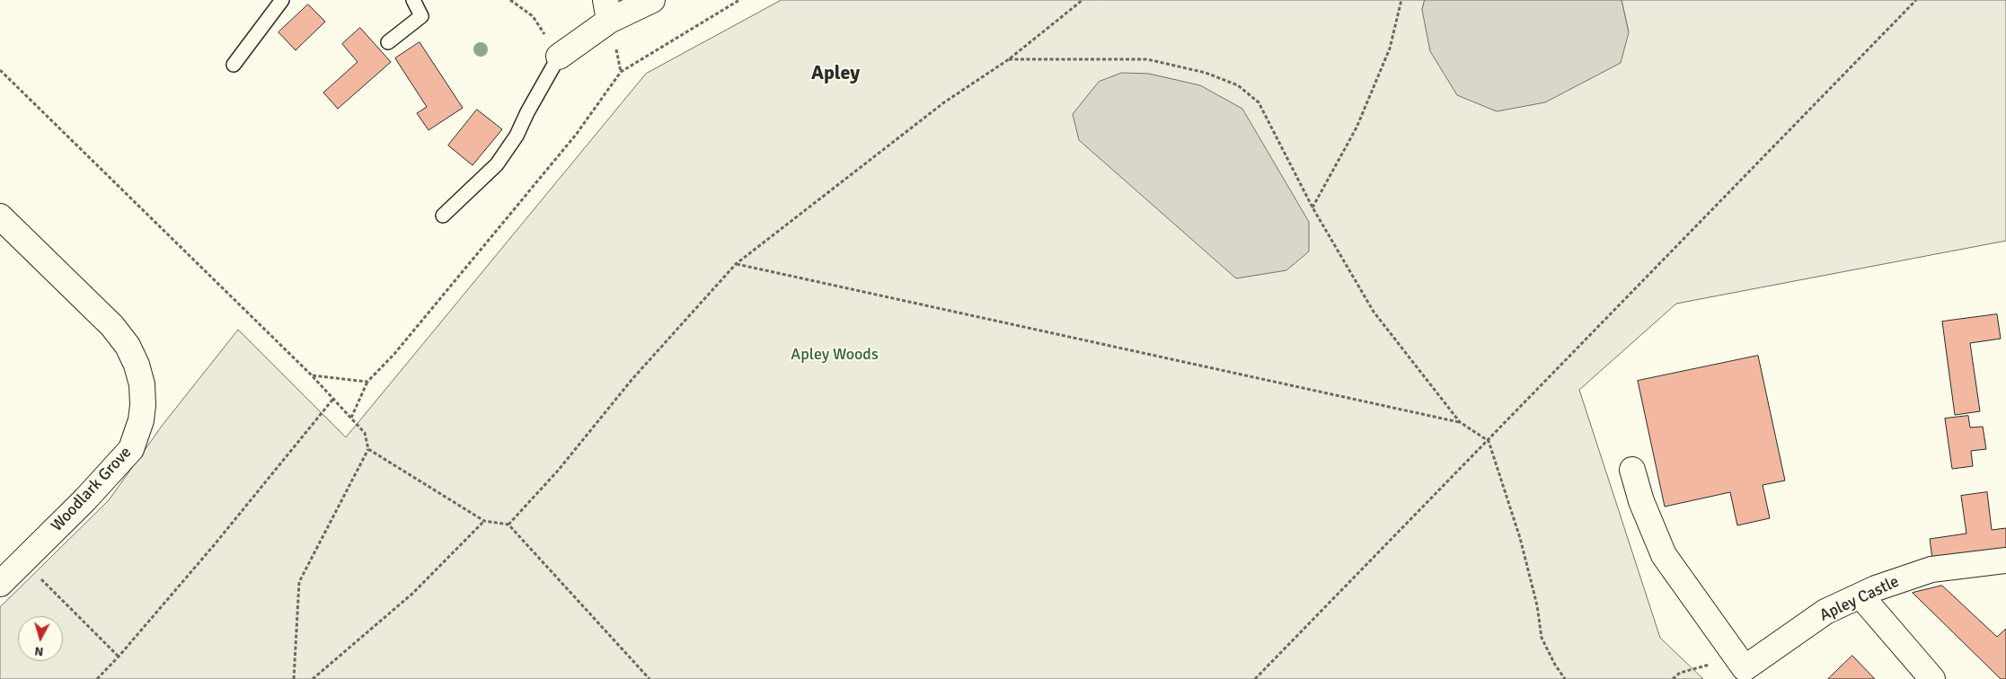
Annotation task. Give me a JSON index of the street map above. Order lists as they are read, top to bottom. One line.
{"streets":{"street":["Woodlark Grove","Apley Castle"]},"districts":["Apley"],"parks":["Apley Woods"],"north":"bottom"}
